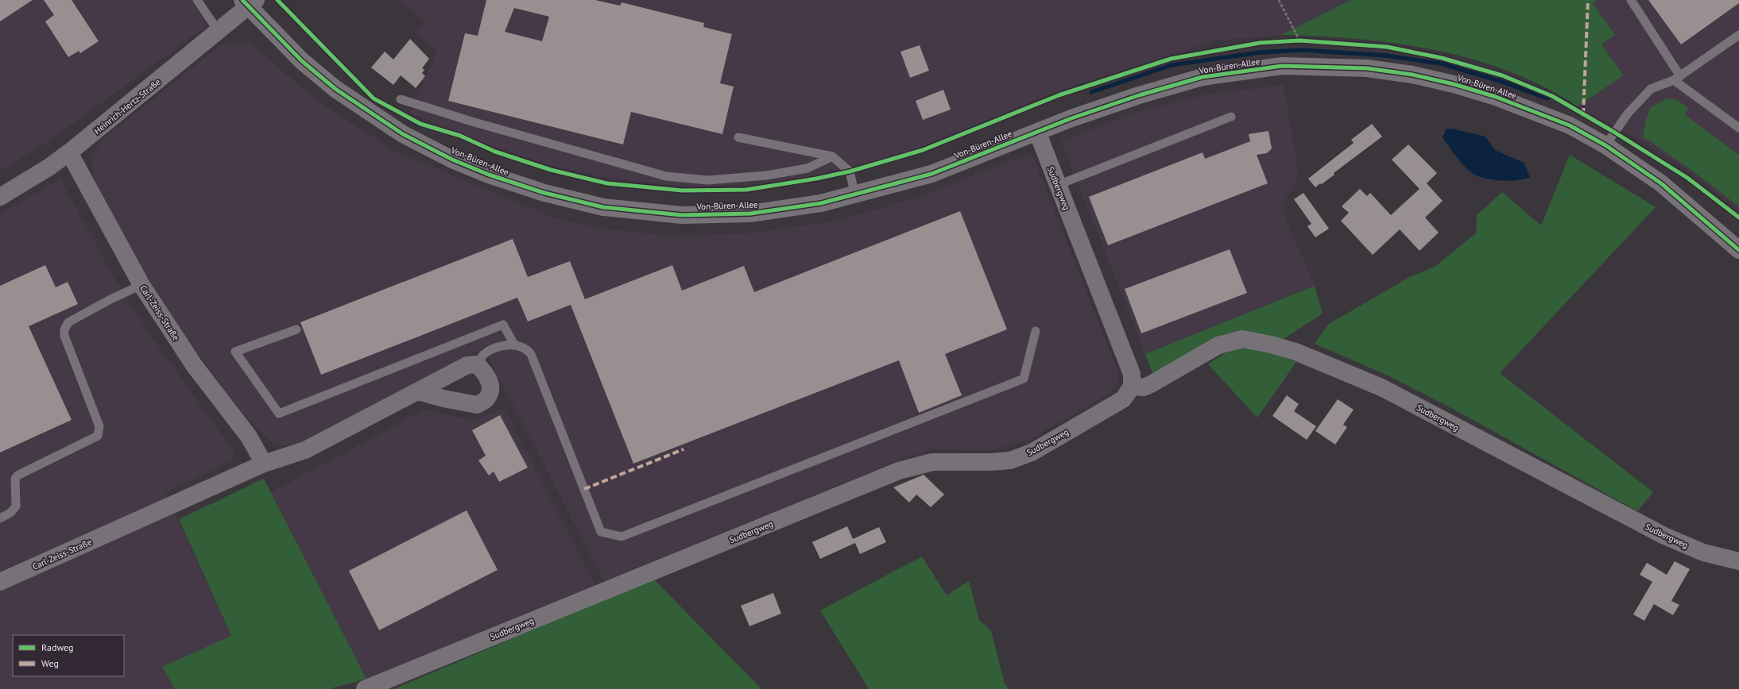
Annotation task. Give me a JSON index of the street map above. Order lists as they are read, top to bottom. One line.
{"streets":{"street":["Von-Büren-Allee","Heinrich-Hertz-Straße","Sudbergweg","Carl-Zeiss-Straße"]},"crossings":[["Von-Büren-Allee","Heinrich-Hertz-Straße"],["Von-Büren-Allee","Sudbergweg"],["Heinrich-Hertz-Straße","Carl-Zeiss-Straße"]],"legend":["Radweg","Weg"]}
